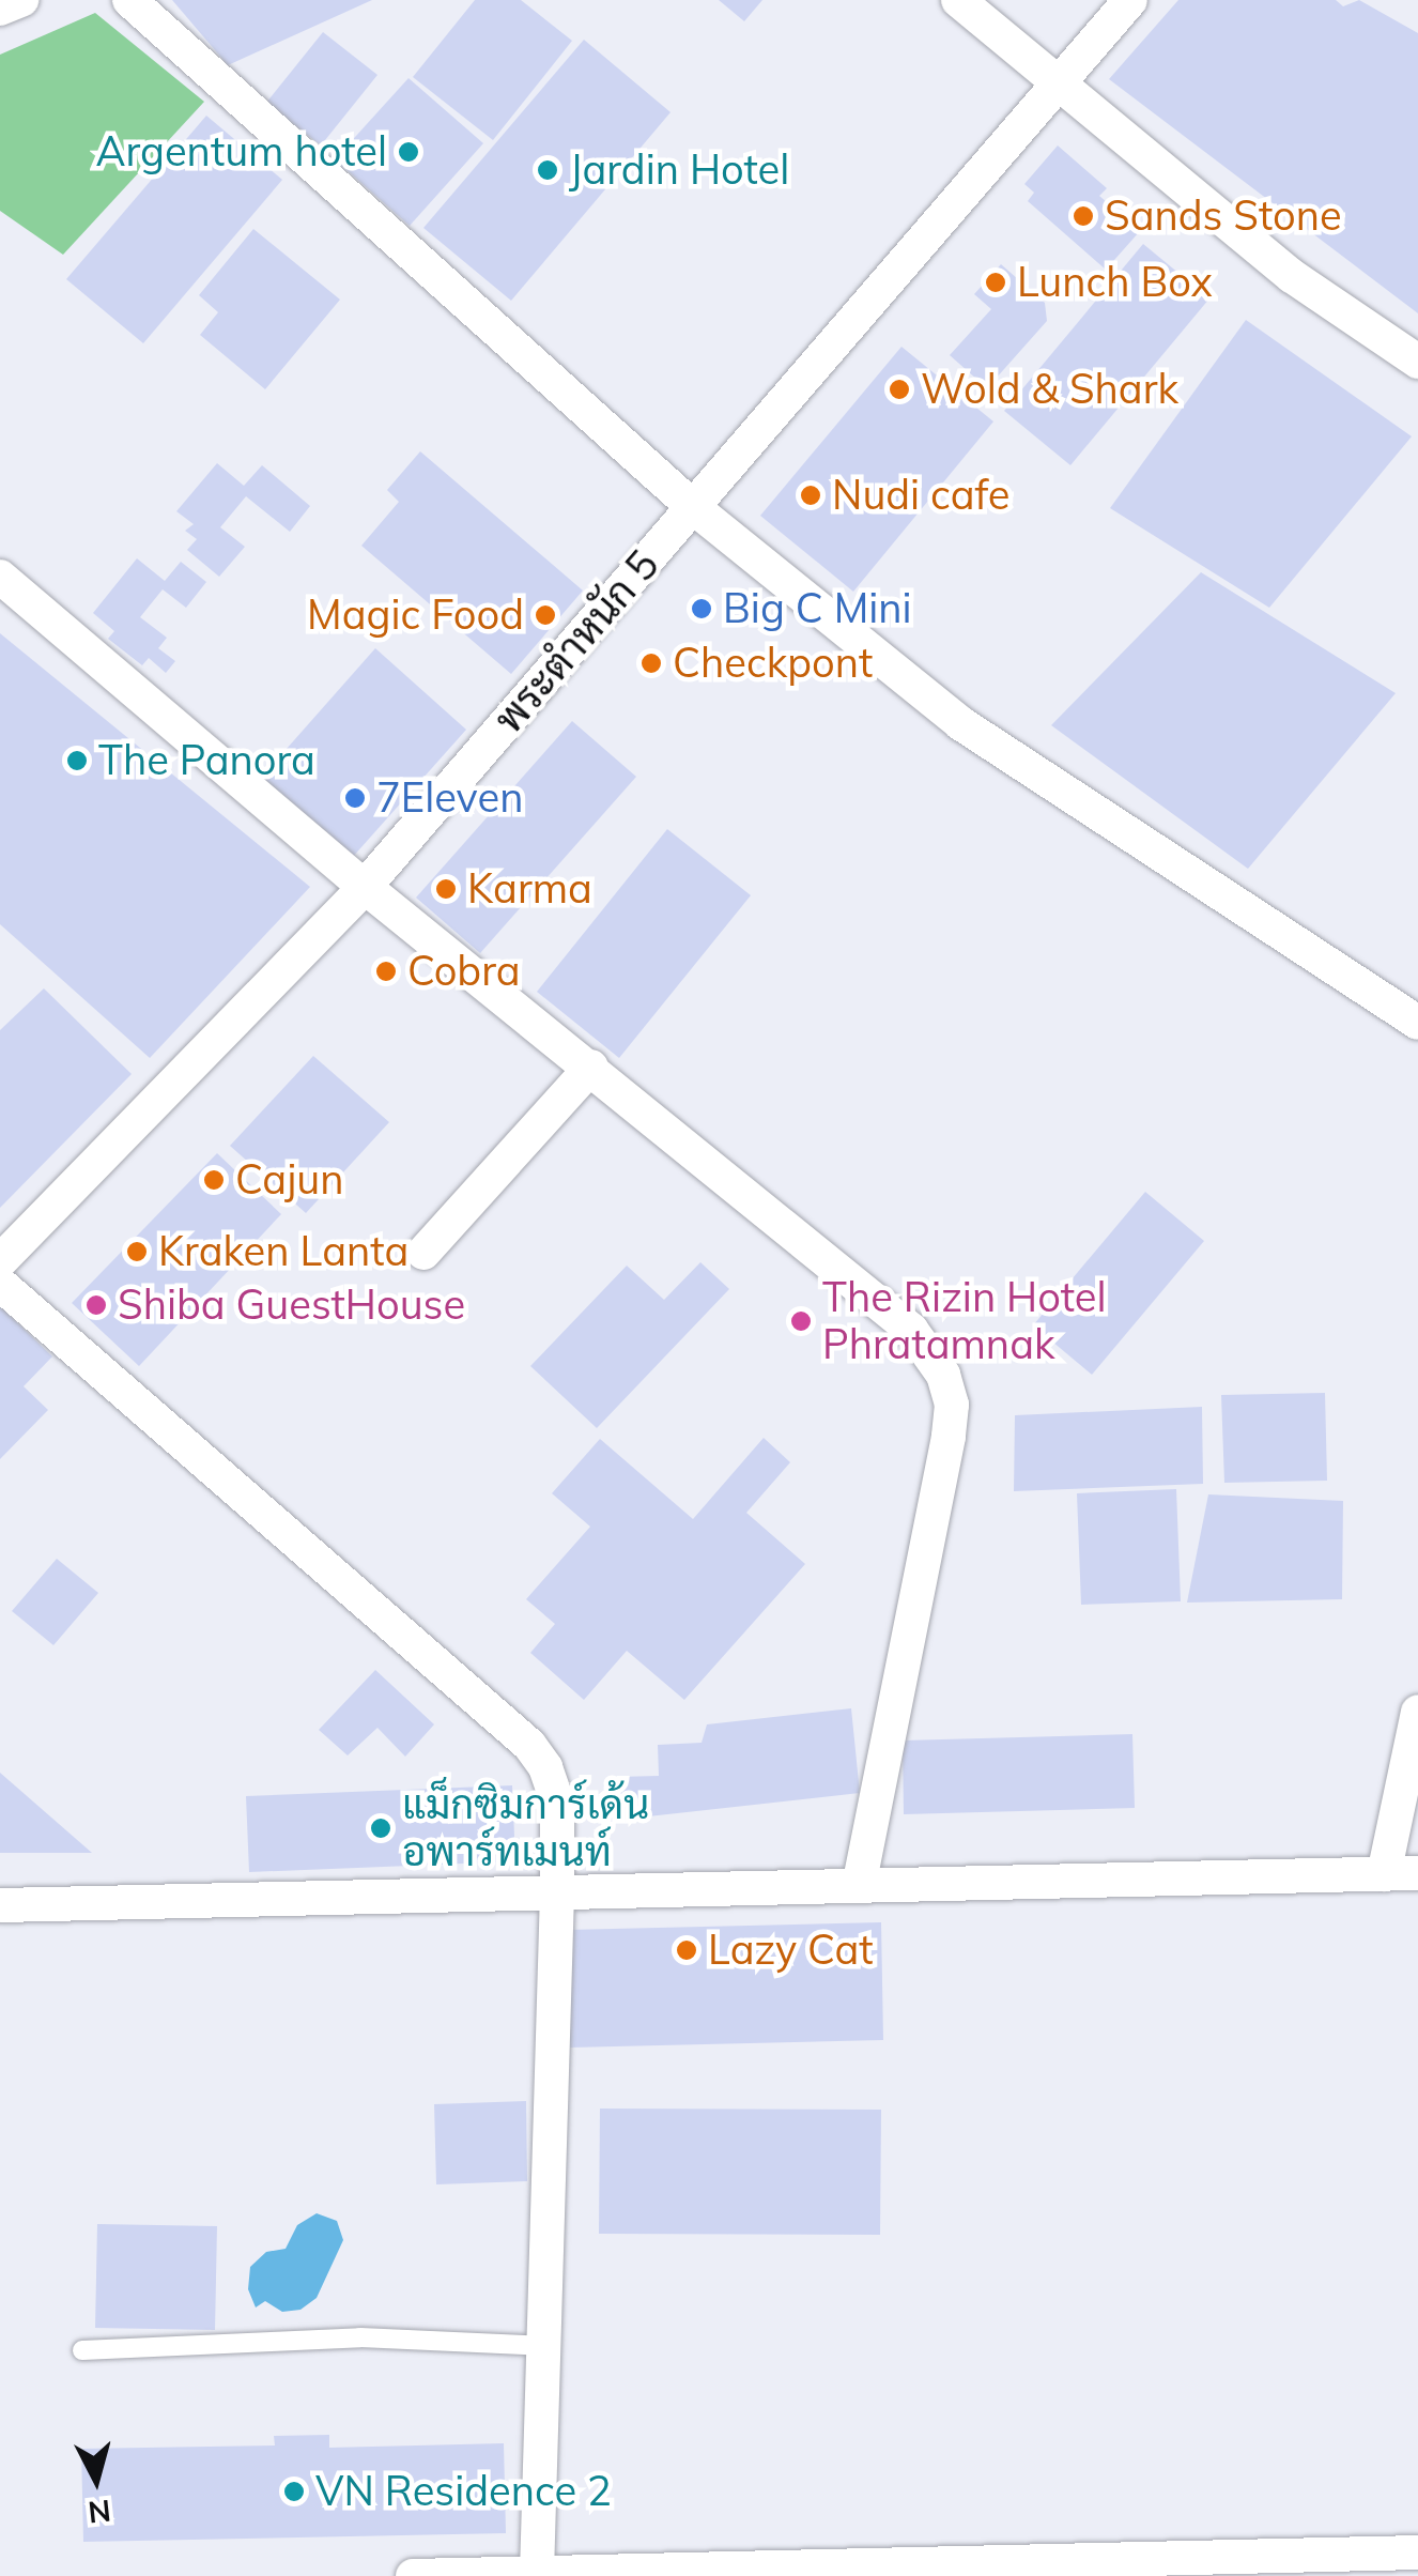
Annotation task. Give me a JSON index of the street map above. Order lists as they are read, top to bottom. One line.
{"streets":{"street":["พระตำหนัก 5"]},"places":["Argentum hotel","Jardin Hotel","Sands Stone","Lunch Box","Wold & Shark","Nudi cafe","Big C Mini","Magic Food","Checkpont","The Panora","7Eleven","Karma","Cobra","Cajun","Kraken Lanta","Shiba GuestHouse","The Rizin Hotel Phratamnak","แม็กซิมการ์เด้น อพาร์ทเมนท์","Lazy Cat","VN Residence 2"],"north":"bottom"}
